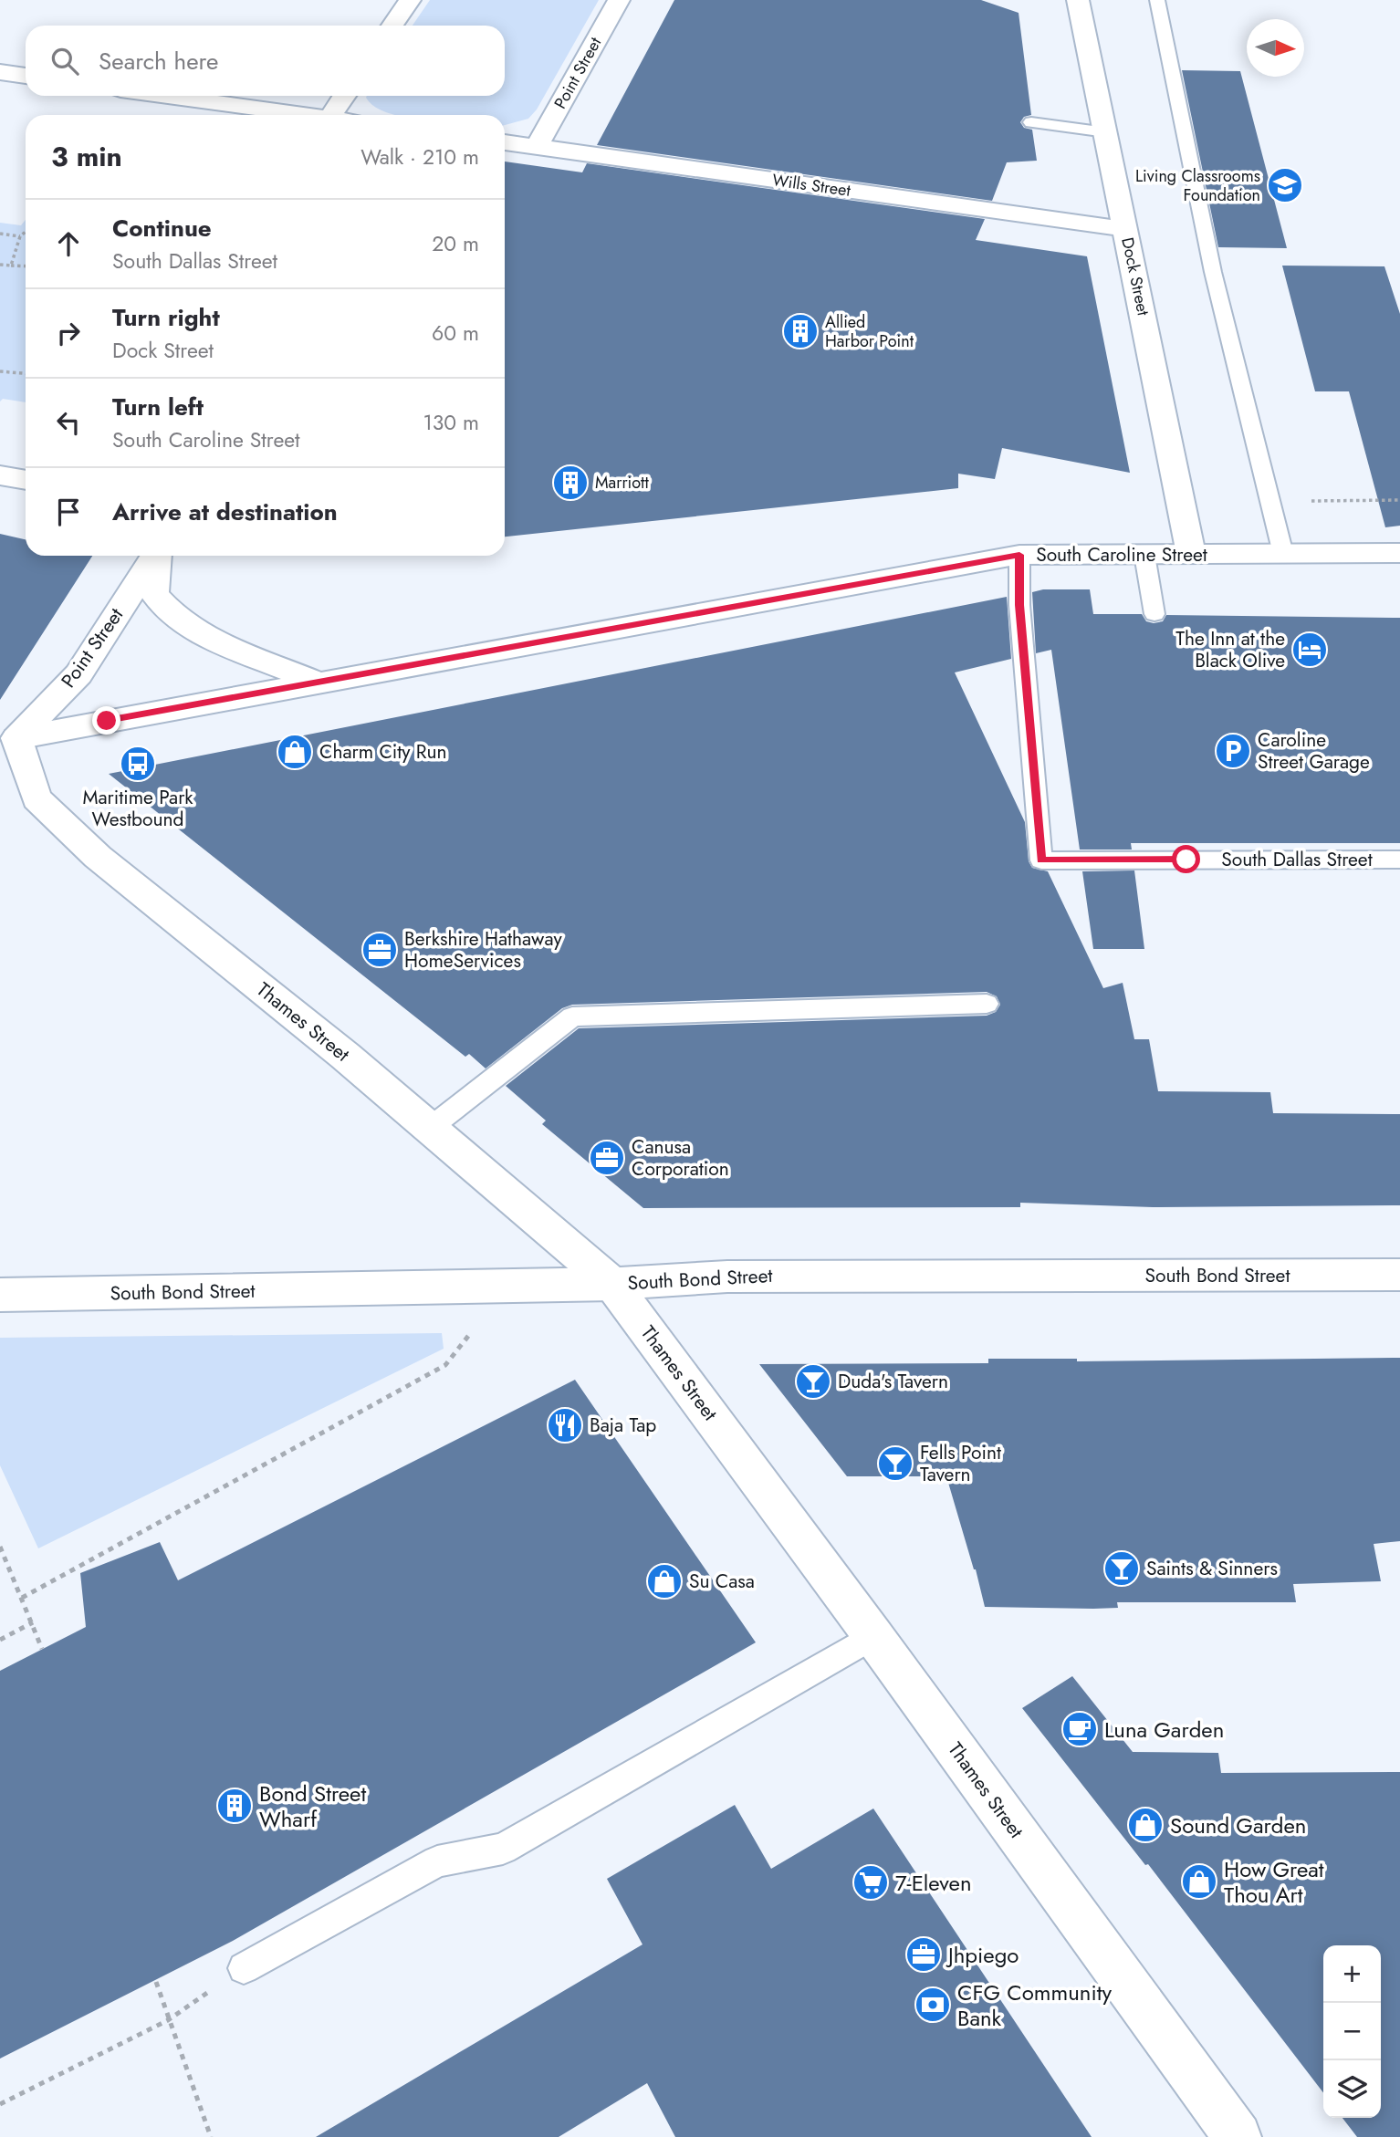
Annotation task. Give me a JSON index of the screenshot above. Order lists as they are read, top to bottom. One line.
{"streets":{"street":["Point Street","Wills Street","Dock Street","South Caroline Street","Thames Street","South Bond Street"],"lane":["South Dallas Street"]},"crossings":[["Point Street","Wills Street"],["Point Street","South Caroline Street"],["Point Street","Thames Street"],["Wills Street","Dock Street"],["Dock Street","South Caroline Street"],["South Caroline Street","South Dallas Street"],["South Caroline Street","Thames Street"],["Thames Street","South Bond Street"]],"places":{"school or university":["Living Classrooms Foundation"],"building":["Allied Harbor Point","Marriott","Bond Street Wharf"],"hotel":["The Inn at the Black Olive"],"parking":["Caroline Street Garage"],"shop":["Charm City Run","Su Casa","Sound Garden","How Great Thou Art"],"bus stop":["Maritime Park Westbound"],"office":["Berkshire Hathaway HomeServices","Canusa Corporation","Jhpiego"],"bar":["Duda's Tavern","Fells Point Tavern","Saints & Sinners"],"restaurant":["Baja Tap"],"cafe":["Luna Garden"],"supermarket":["7-Eleven"],"bank":["CFG Community Bank"]},"north":"right","page":{"search":"Search here","heading":["3 min","Walk · 210 m"],"list":[["Continue","South Dallas Street","20 m"],["Turn right","Dock Street","60 m"],["Turn left","South Caroline Street","130 m"],"Arrive at destination"],"map_buttons":["+","−"]}}
